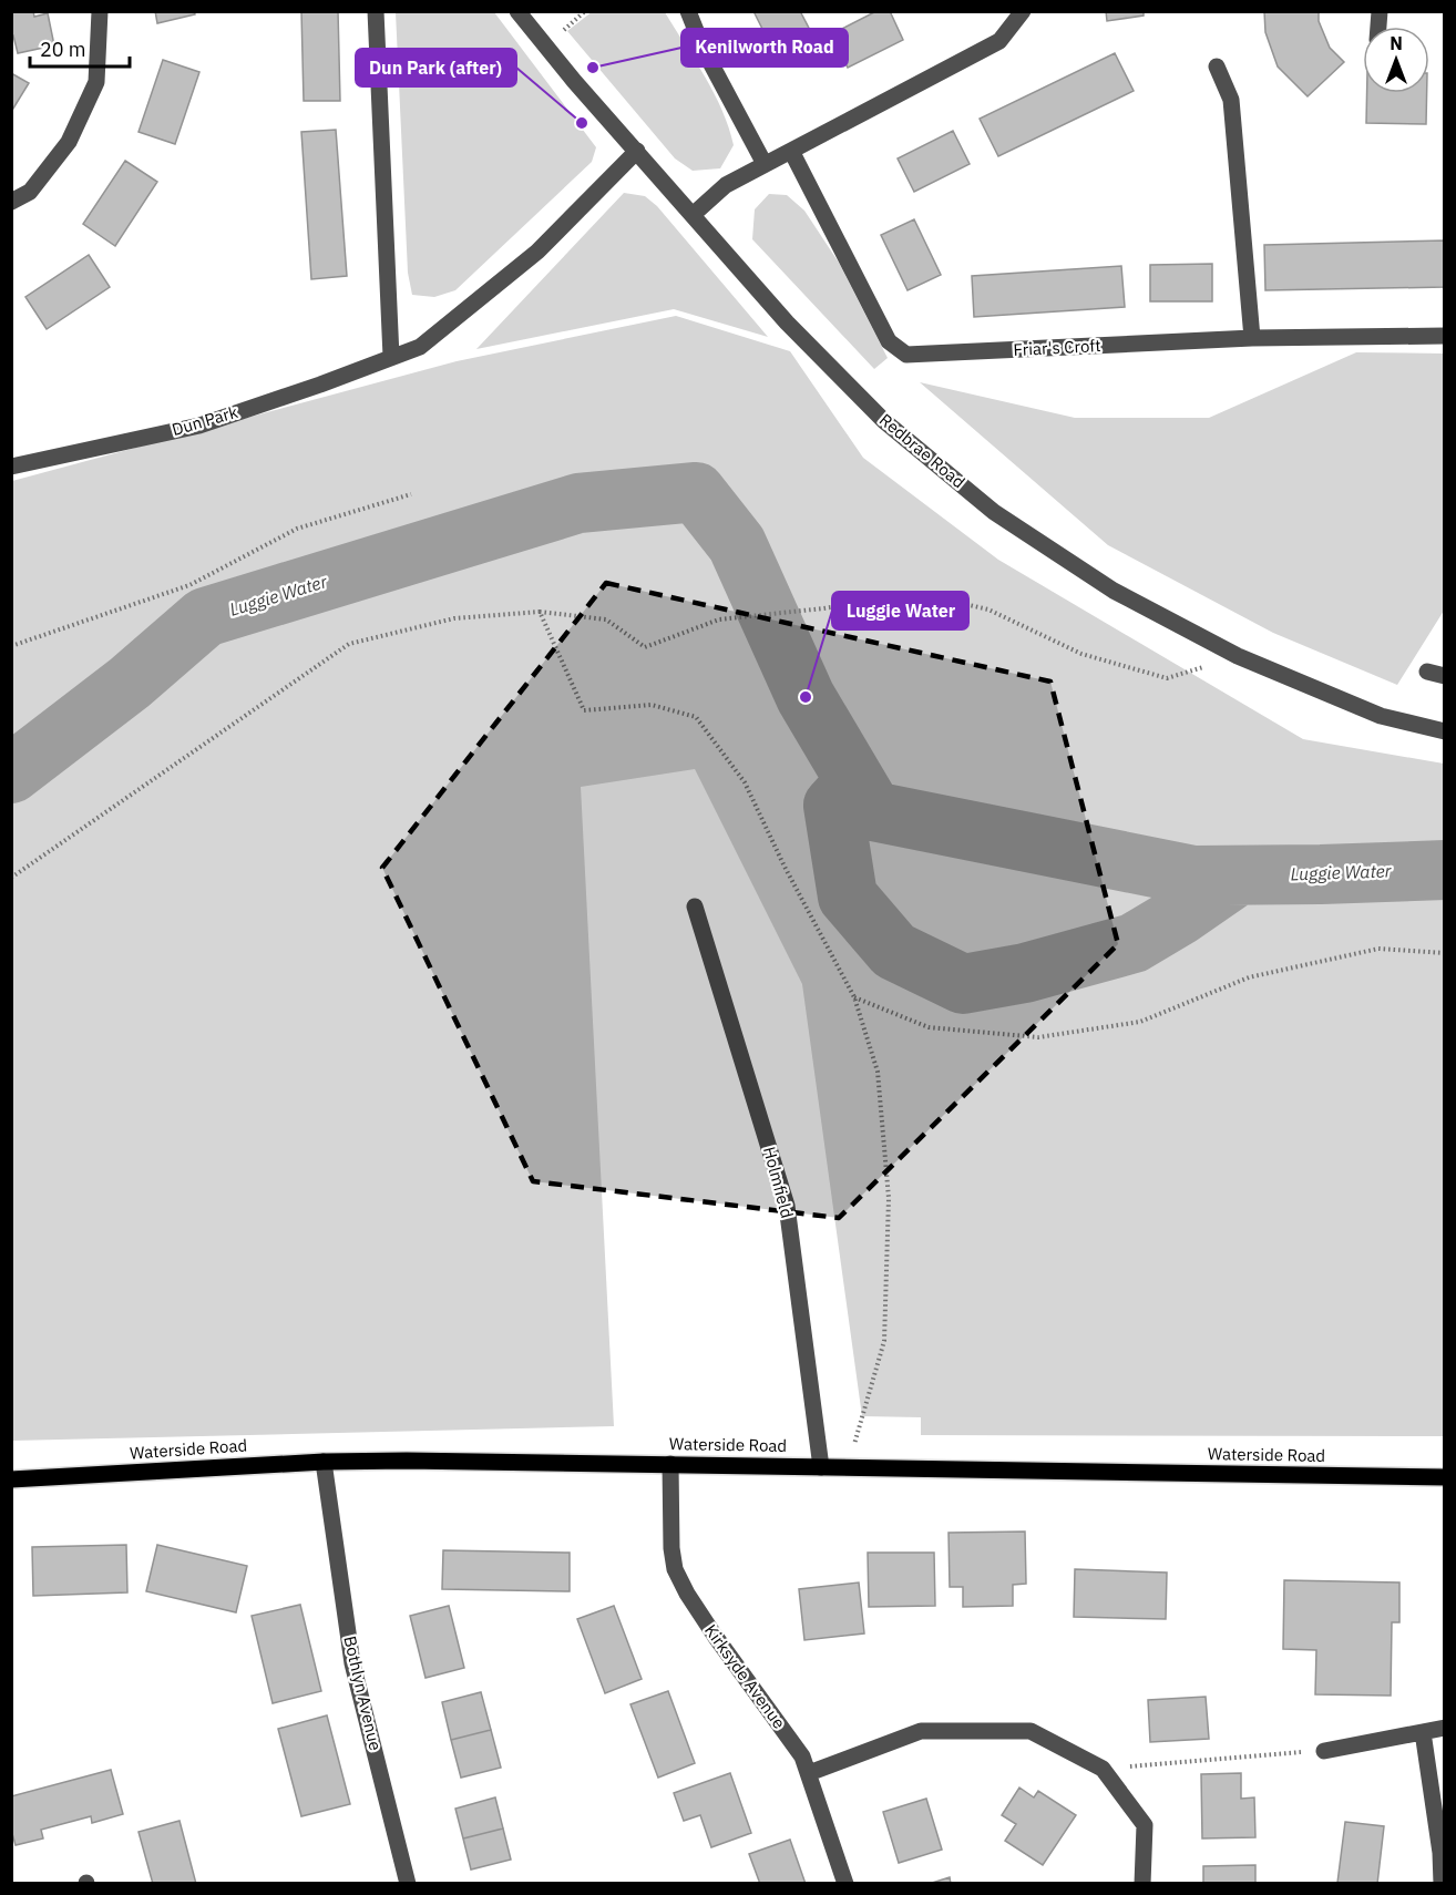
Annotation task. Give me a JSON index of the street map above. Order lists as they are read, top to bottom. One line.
{"streets":{"main road":["Waterside Road"],"street":["Friar's Croft","Dun Park","Redbrae Road","Holmfield","Kirksyde Avenue","Bothlyn Avenue"]},"crossings":[["Dun Park","Redbrae Road"],["Holmfield","Waterside Road"],["Waterside Road","Kirksyde Avenue"],["Waterside Road","Bothlyn Avenue"]],"water":["Luggie Water"],"places":["Kenilworth Road","Dun Park (after)","Luggie Water"],"scale_bar":"20 m","north":"top"}
